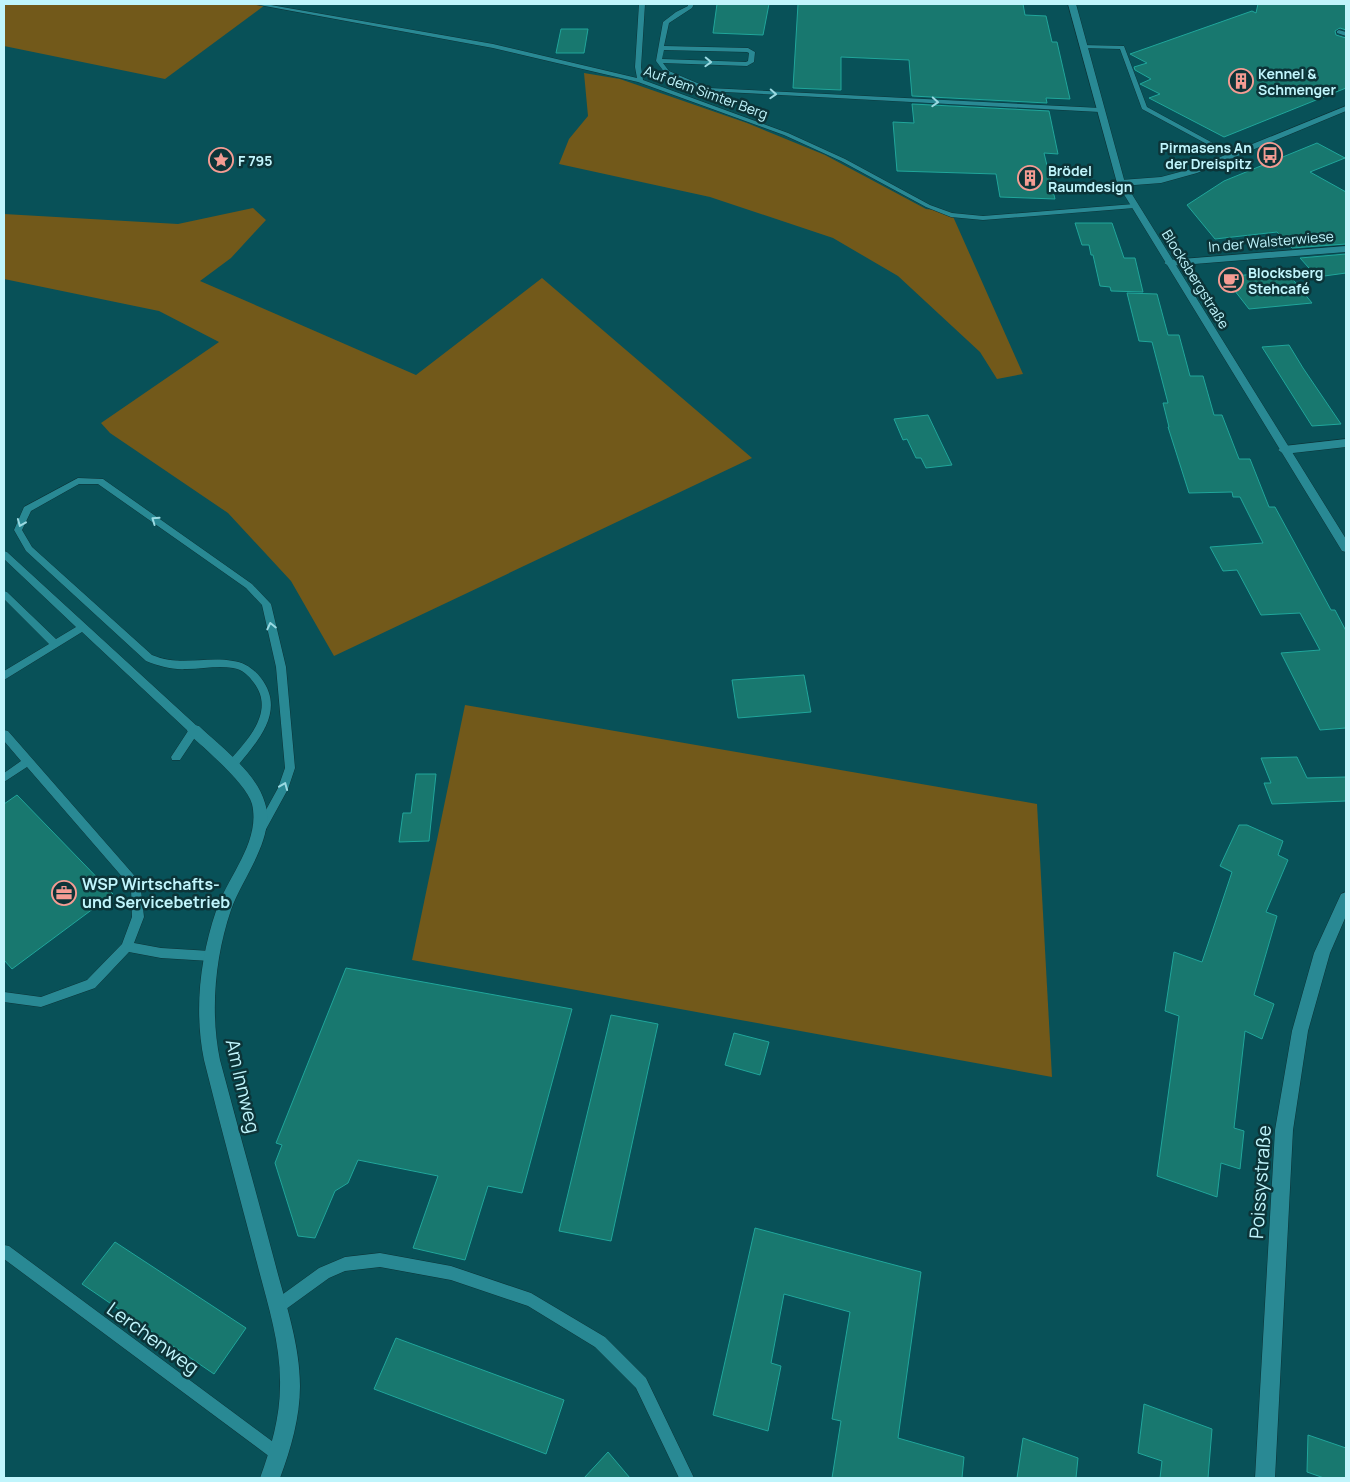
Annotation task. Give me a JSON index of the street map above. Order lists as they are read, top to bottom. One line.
{"streets":{"street":["In der Walsterwiese","Blocksbergstraße","Am Innweg","Poissystraße"],"lane":["Auf dem Simter Berg","Lerchenweg"]},"crossings":[["Auf dem Simter Berg","Blocksbergstraße"],["In der Walsterwiese","Blocksbergstraße"],["Am Innweg","Lerchenweg"]],"places":{"building":["Kennel & Schmenger","Brödel Raumdesign"],"bus stop":["Pirmasens An der Dreispitz"],"place":["F 795"],"cafe":["Blocksberg Stehcafé"],"office":["WSP Wirtschafts- und Servicebetrieb"]}}
